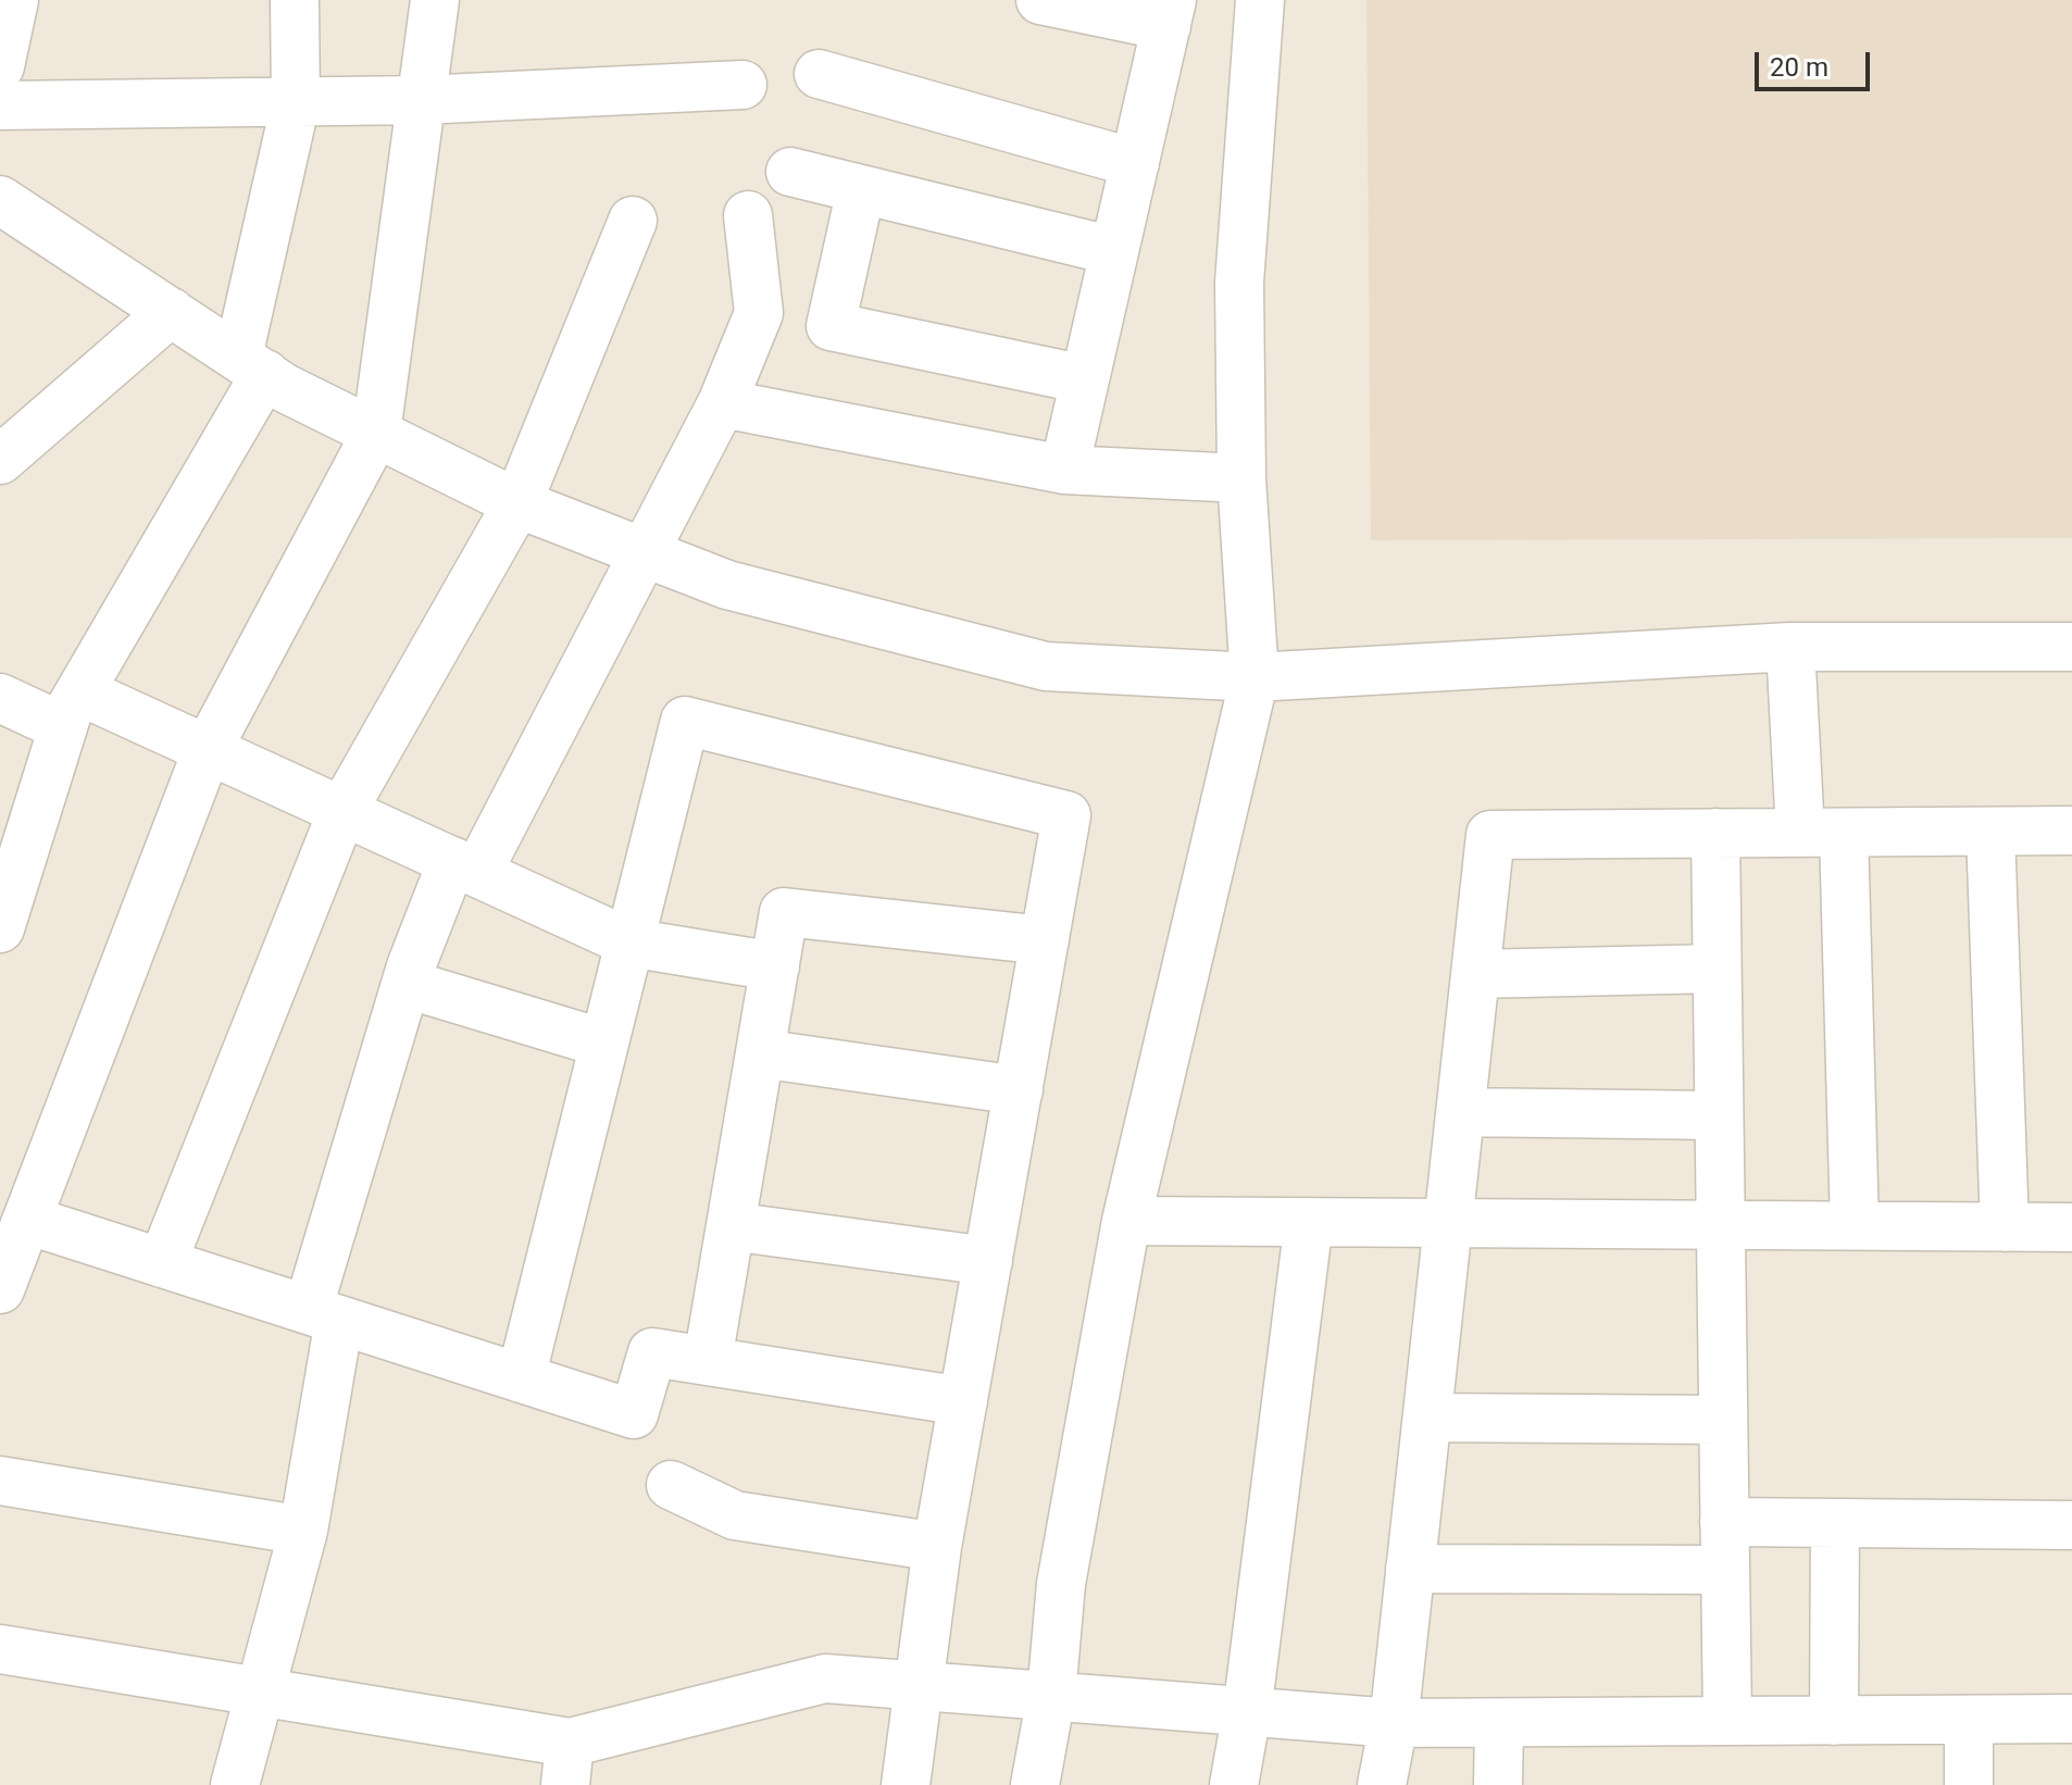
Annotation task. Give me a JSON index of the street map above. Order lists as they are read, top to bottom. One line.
{"scale_bar":"20 m"}
